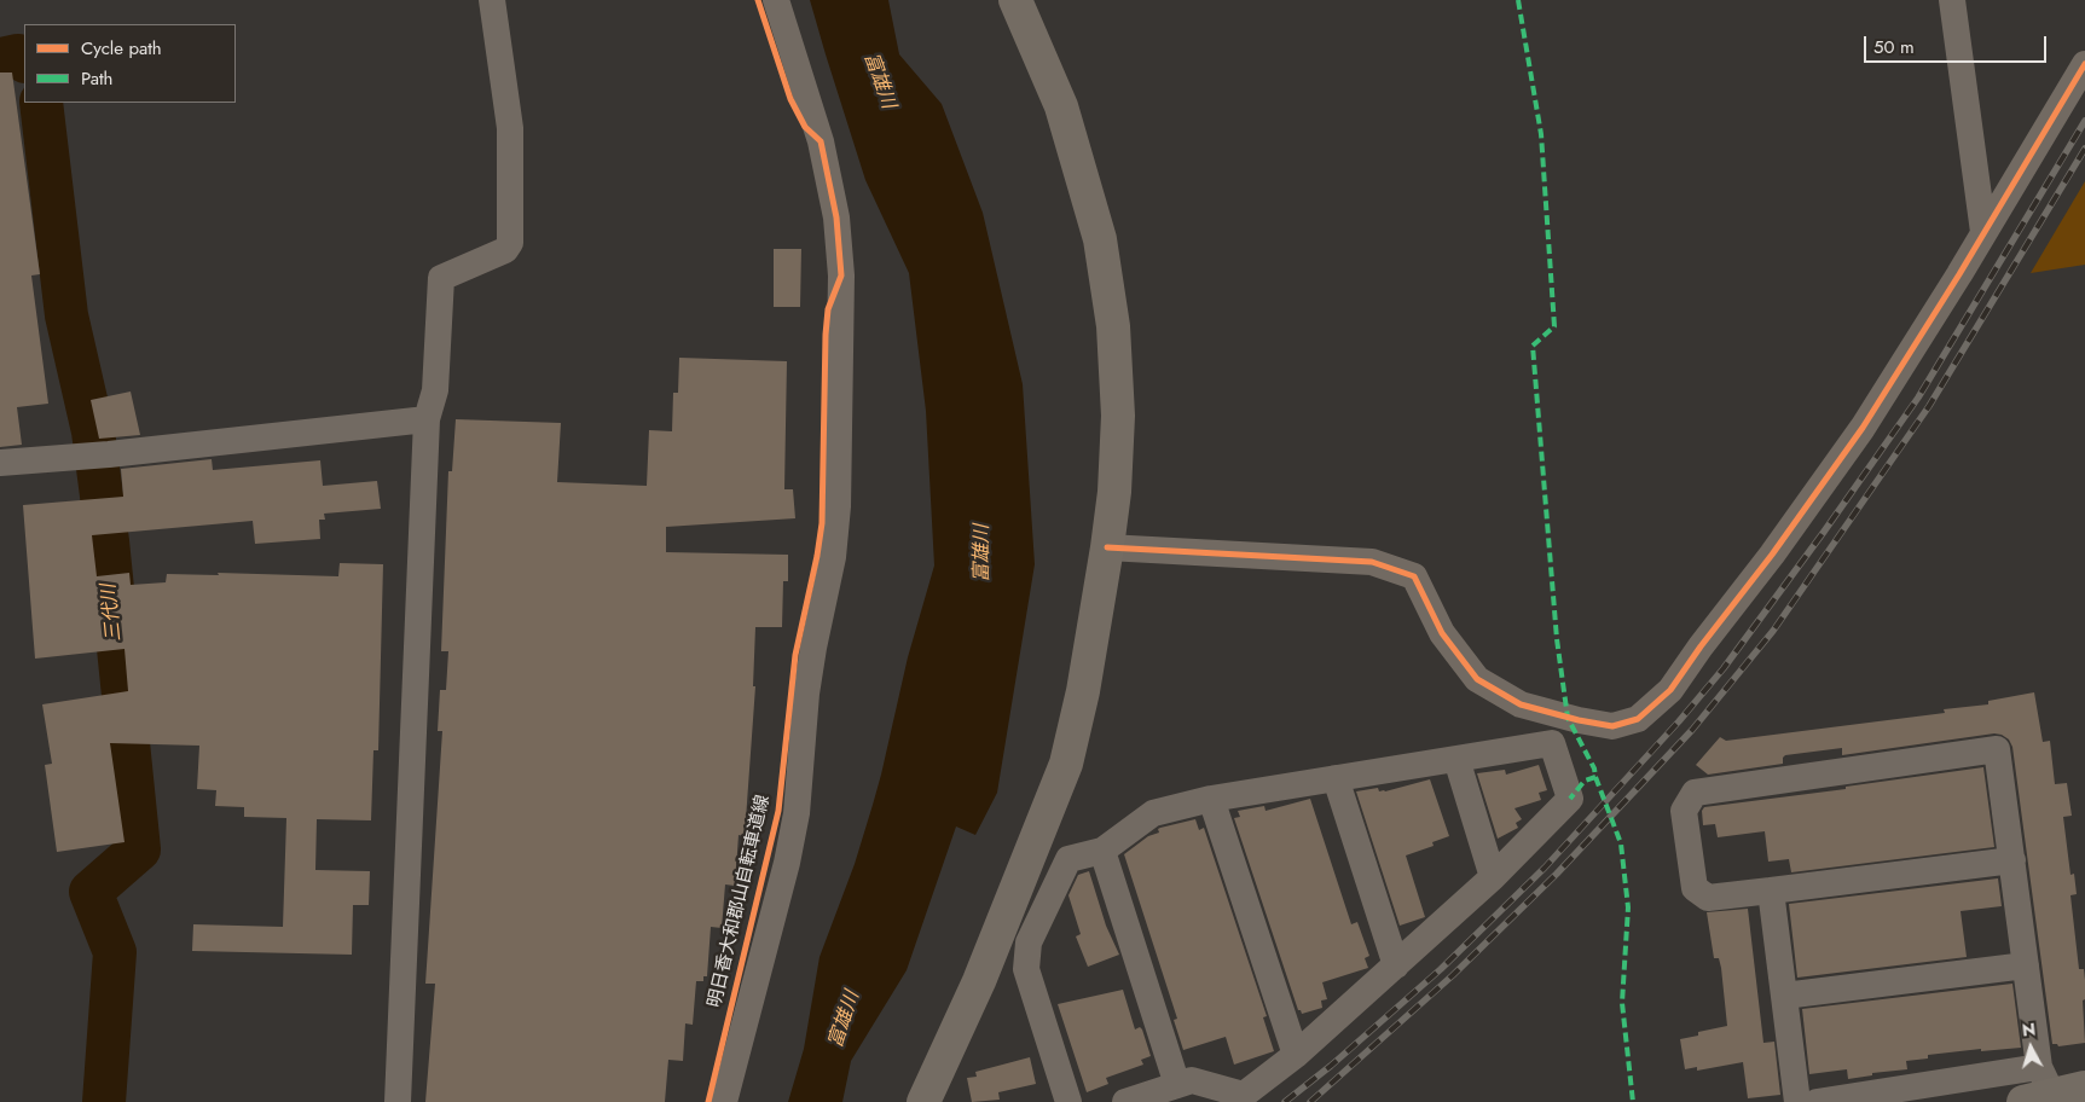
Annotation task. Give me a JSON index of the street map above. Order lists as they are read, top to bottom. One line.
{"streets":{"cycle path":["明日香大和郡山自転車道線"]},"water":["富雄川","三代川"],"legend":["Cycle path","Path"],"scale_bar":"50 m","north":"top"}
